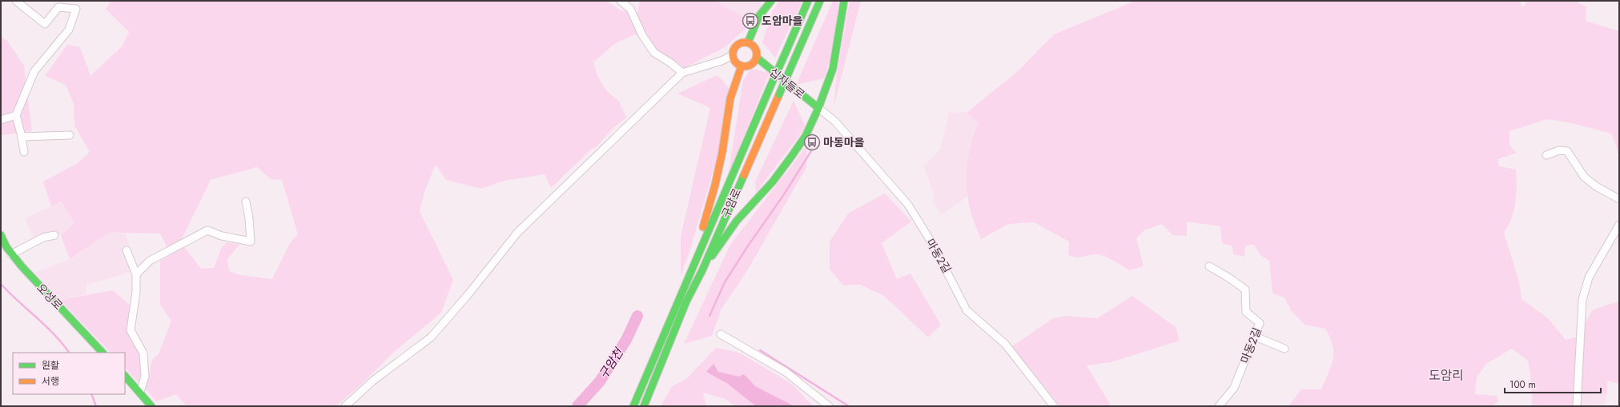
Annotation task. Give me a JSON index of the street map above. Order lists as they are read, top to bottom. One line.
{"streets":{"main road":["십자들로","구암로","오성로"],"street":["마동2길"]},"crossings":[["십자들로","마동2길"]],"districts":["도암리"],"water":["구암천"],"places":{"bus stop":["도암마을","마동마을"]},"legend":["원활","서행"],"scale_bar":"100 m"}
